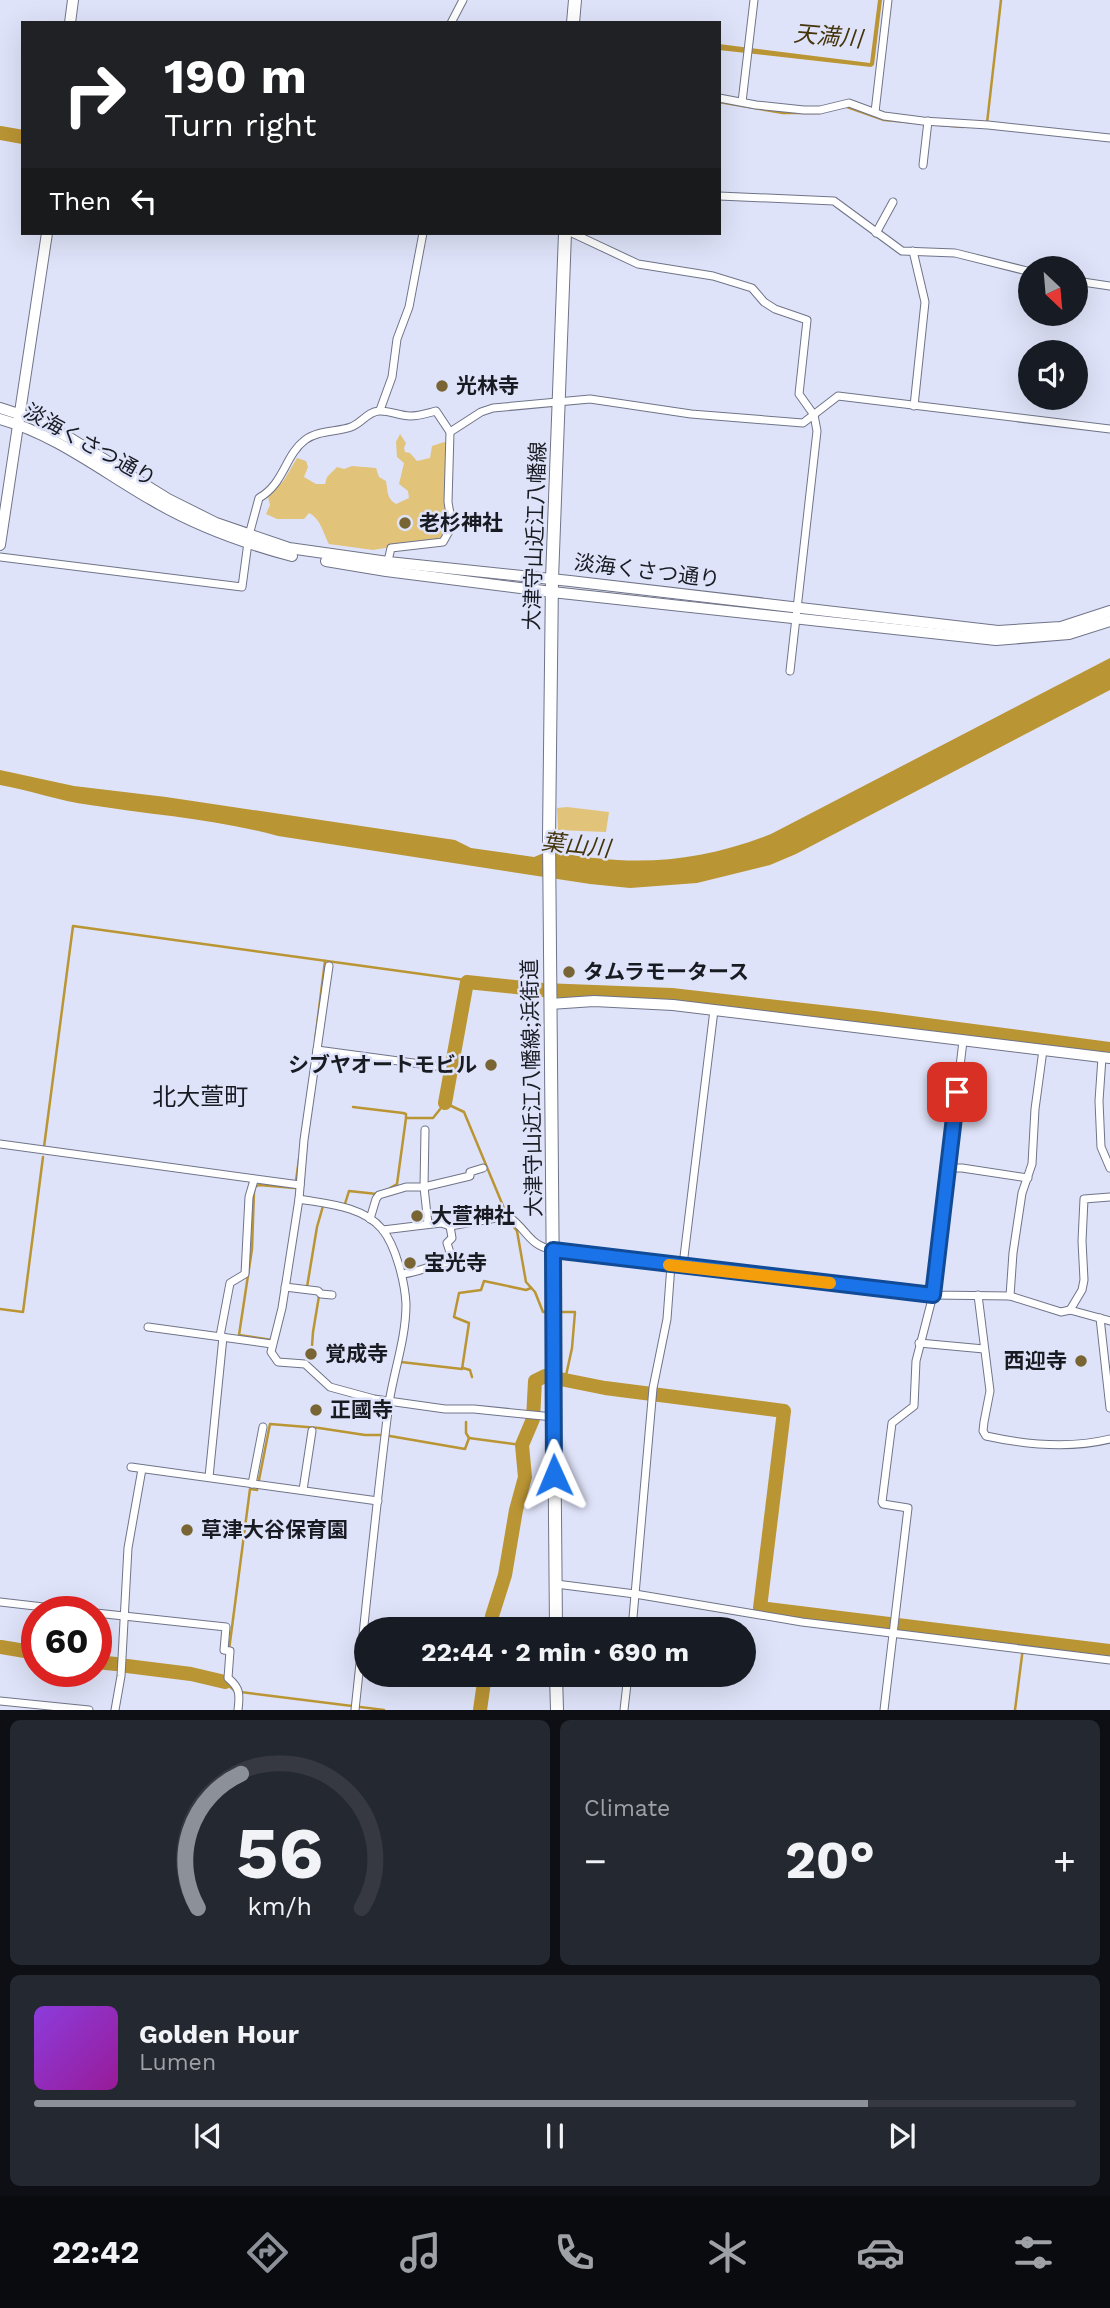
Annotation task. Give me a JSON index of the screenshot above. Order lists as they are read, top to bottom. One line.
{"streets":{"main road":["大津守山近江八幡線","大津守山近江八幡線;浜街道"],"street":["淡海くさつ通り"]},"crossings":[["淡海くさつ通り","大津守山近江八幡線"],["大津守山近江八幡線","大津守山近江八幡線;浜街道"]],"districts":["北大萱町"],"water":["天満川","葉山川"],"places":["光林寺","老杉神社","タムラモータース","シブヤオートモビル","大萱神社","宝光寺","覚成寺","西迎寺","正國寺","草津大谷保育園"],"north":"bottom right","page":{"turn":["190 m","Turn right"],"then":"Then","limit":"60","trip":"22:44 · 2 min · 690 m","tile":"Climate","heat":["−","20°","+"],"song":["Golden Hour","Lumen"],"tabs":"22:42","gauge":["56","km/h"]}}
